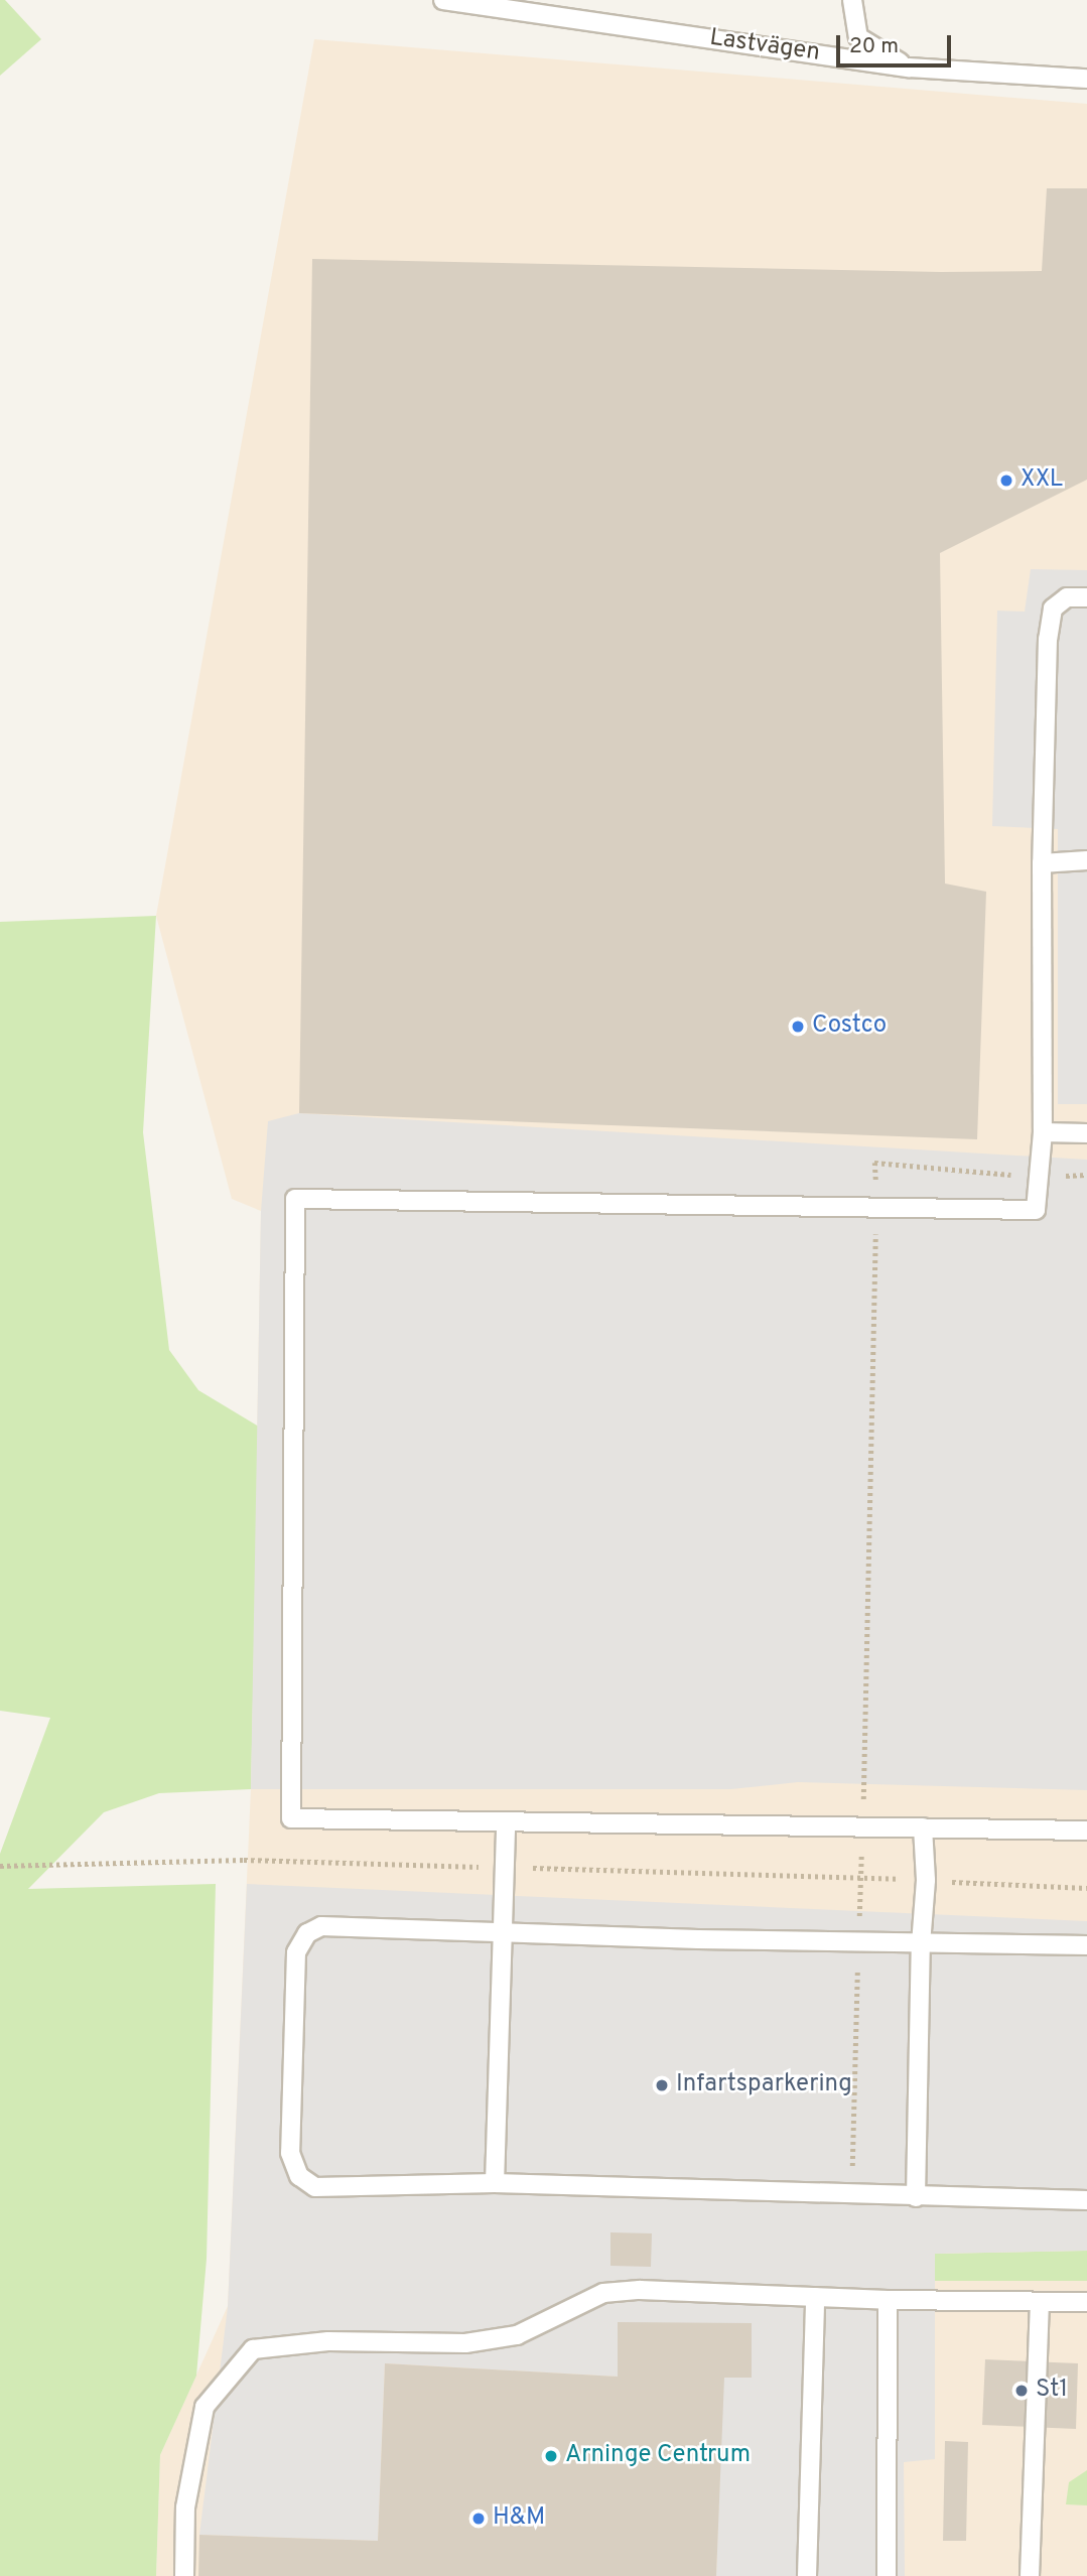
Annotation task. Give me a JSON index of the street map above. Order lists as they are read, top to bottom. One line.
{"streets":{"lane":["Lastvägen"]},"places":["XXL","Costco","Infartsparkering","St1","Arninge Centrum","H&M"],"scale_bar":"20 m"}
